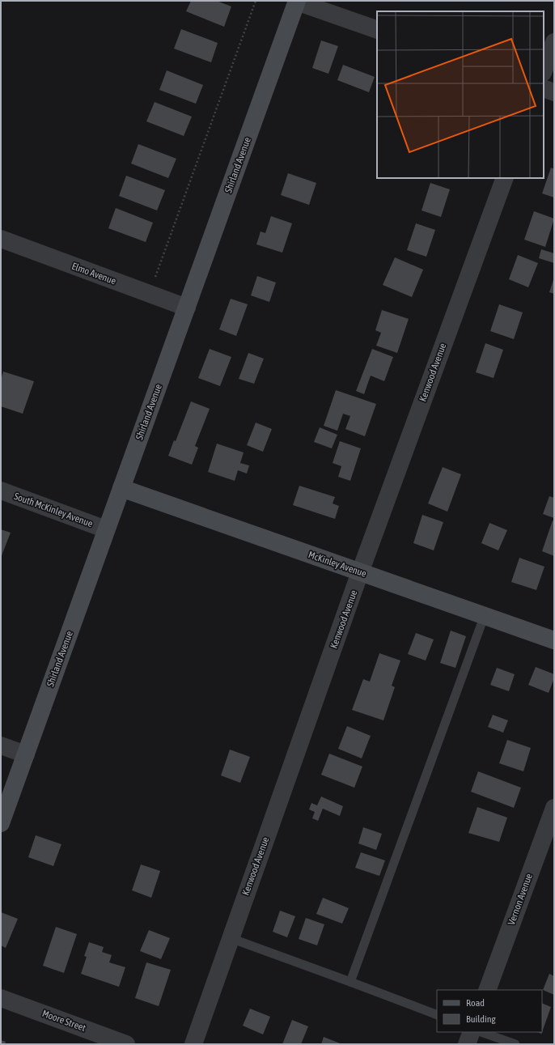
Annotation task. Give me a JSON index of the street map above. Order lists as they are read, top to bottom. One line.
{"streets":{"street":["Shirland Avenue","Elmo Avenue","Kenwood Avenue","South McKinley Avenue","McKinley Avenue","Vernon Avenue","Moore Street"]},"crossings":[["Shirland Avenue","Elmo Avenue"],["Shirland Avenue","South McKinley Avenue"],["Shirland Avenue","McKinley Avenue"],["Kenwood Avenue","McKinley Avenue"]],"legend":["Road","Building"]}
